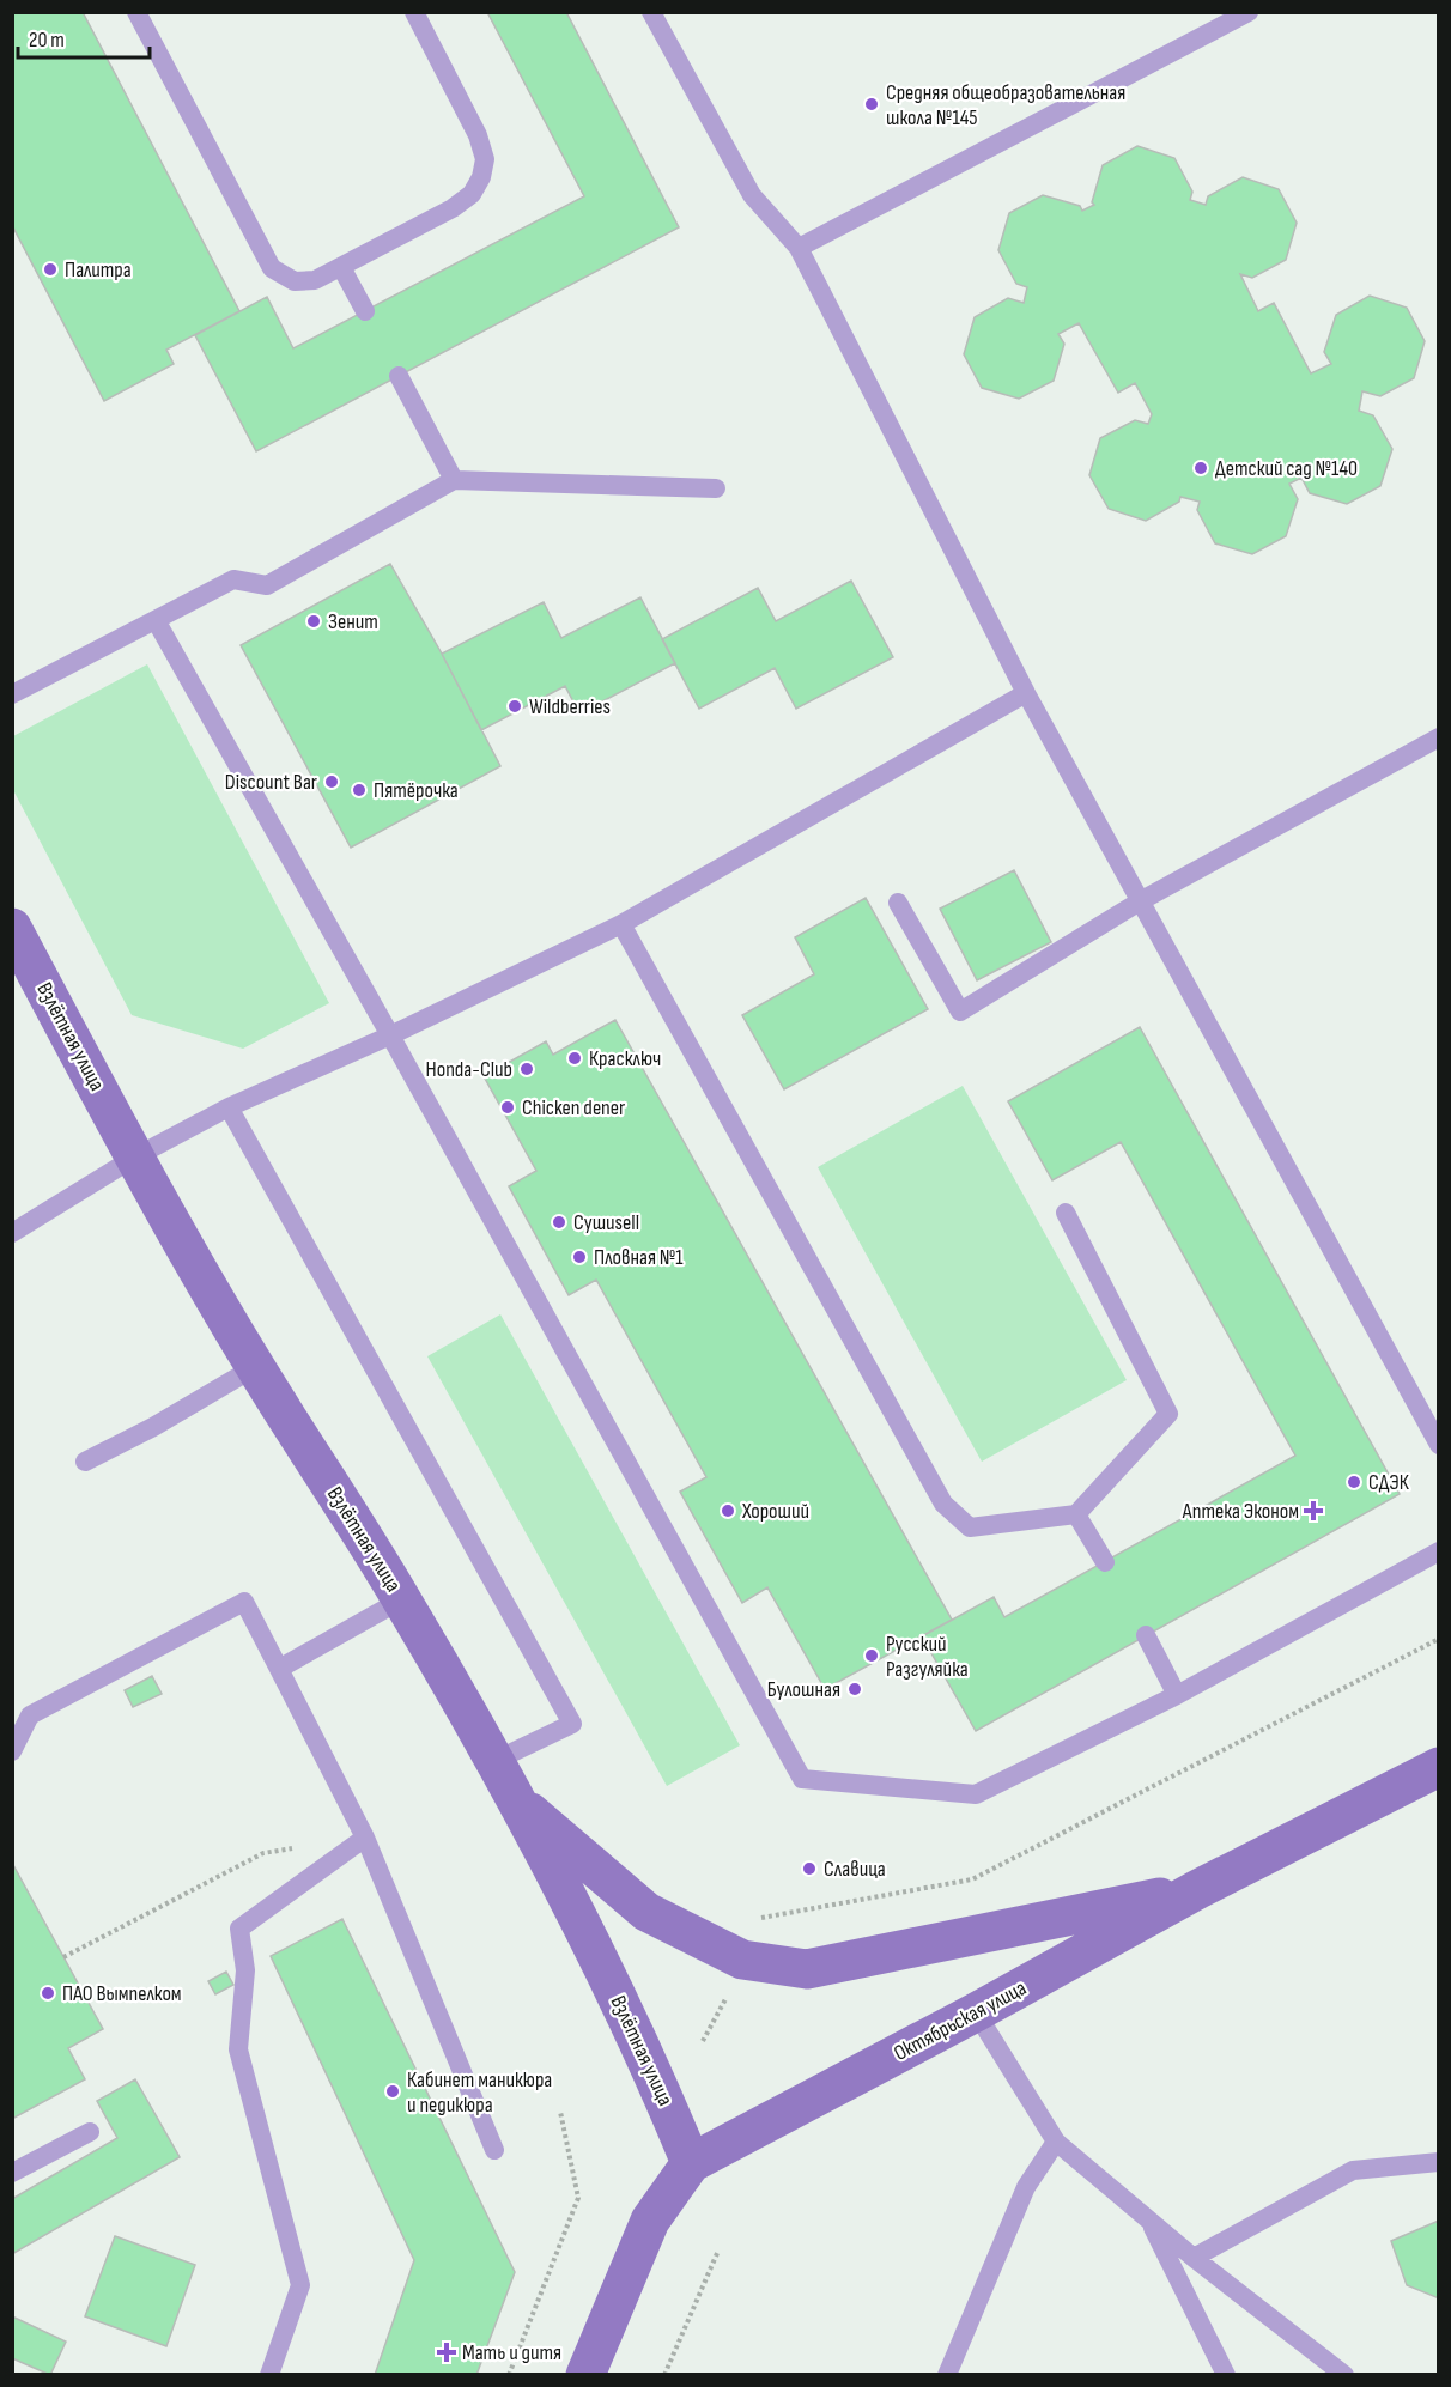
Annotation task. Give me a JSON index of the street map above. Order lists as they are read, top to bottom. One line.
{"streets":{"main road":["Взлётная улица","Октябрьская улица"]},"crossings":[["Взлётная улица","Октябрьская улица"]],"places":{"other":["Средняя общеобразовательная школа №145","Палитра","Детский сад №140","Зенит","Wildberries","Discount Bar","Пятёрочка","Красключ","Honda-Club","Chicken dener","Сушиsell","Пловная №1","СДЭК","Хороший","Русский Разгуляйка","Булошная","Славица","ПАО Вымпелком","Кабинет маникюра и педикюра"],"health":["Аптека Эконом","Мать и дитя"]},"scale_bar":"20 m"}
